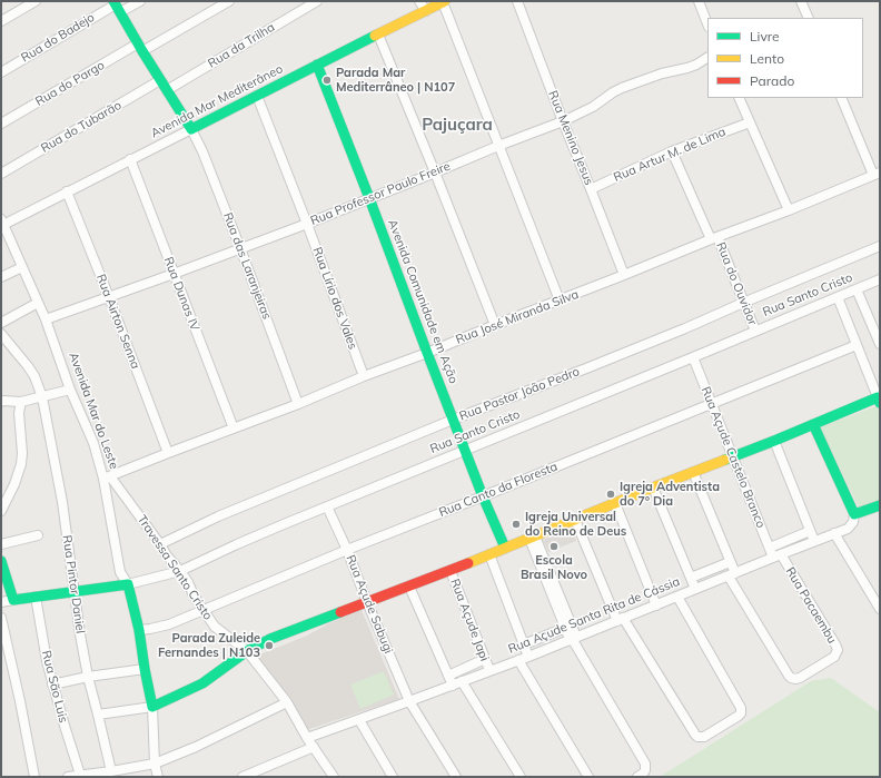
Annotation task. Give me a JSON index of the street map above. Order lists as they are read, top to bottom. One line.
{"streets":{"street":["Rua do Badejo","Rua da Trilha","Rua do Pargo","Avenida Mar Mediterâneo","Rua do Tubarão","Rua Menino Jesus","Rua Artur M. de Lima","Rua Professor Paulo Freire","Rua das Laranjeiras","Rua do Ouvidor","Rua Dunas IV","Rua Santo Cristo","Rua Lírio dos Vales","Avenida Comunidade em Ação","Rua José Miranda Silva","Rua Airton Senna","Rua Pastor João Pedro","Avenida Mar do Leste","Rua Açude Castelo Branco","Rua Canto da Floresta","Travessa Santo Cristo","Rua Pintor Daniel","Rua Açude Sabugi","Rua Pacaembu","Rua Açude Santa Rita de Cássia","Rua Açude Japi","Rua São Luis"]},"crossings":[["Avenida Mar Mediterâneo","Rua das Laranjeiras"],["Avenida Mar Mediterâneo","Rua Dunas IV"],["Avenida Mar Mediterâneo","Rua Lírio dos Vales"],["Avenida Mar Mediterâneo","Avenida Comunidade em Ação"],["Avenida Mar Mediterâneo","Rua Airton Senna"],["Avenida Mar Mediterâneo","Avenida Mar do Leste"],["Rua Menino Jesus","Rua Artur M. de Lima"],["Rua Menino Jesus","Rua Professor Paulo Freire"],["Rua Menino Jesus","Rua José Miranda Silva"],["Rua Artur M. de Lima","Rua do Ouvidor"],["Rua Professor Paulo Freire","Rua das Laranjeiras"],["Rua Professor Paulo Freire","Rua Dunas IV"],["Rua Professor Paulo Freire","Rua Lírio dos Vales"],["Rua Professor Paulo Freire","Avenida Comunidade em Ação"],["Rua Professor Paulo Freire","Rua Airton Senna"],["Rua Professor Paulo Freire","Avenida Mar do Leste"],["Rua das Laranjeiras","Rua José Miranda Silva"],["Rua do Ouvidor","Rua Santo Cristo"],["Rua do Ouvidor","Rua José Miranda Silva"],["Rua do Ouvidor","Rua Pastor João Pedro"],["Rua Dunas IV","Rua José Miranda Silva"],["Rua Santo Cristo","Avenida Comunidade em Ação"],["Rua Santo Cristo","Avenida Mar do Leste"],["Rua Santo Cristo","Rua Açude Castelo Branco"],["Rua Santo Cristo","Travessa Santo Cristo"],["Rua Santo Cristo","Rua Pintor Daniel"],["Rua Santo Cristo","Rua Açude Sabugi"],["Rua Santo Cristo","Rua São Luis"],["Rua Lírio dos Vales","Rua José Miranda Silva"],["Avenida Comunidade em Ação","Rua José Miranda Silva"],["Avenida Comunidade em Ação","Rua Pastor João Pedro"],["Avenida Comunidade em Ação","Rua Canto da Floresta"],["Rua José Miranda Silva","Rua Airton Senna"],["Rua José Miranda Silva","Avenida Mar do Leste"],["Rua José Miranda Silva","Travessa Santo Cristo"],["Rua Pastor João Pedro","Travessa Santo Cristo"],["Avenida Mar do Leste","Rua Canto da Floresta"],["Avenida Mar do Leste","Travessa Santo Cristo"],["Rua Açude Castelo Branco","Rua Canto da Floresta"],["Rua Açude Castelo Branco","Rua Pacaembu"],["Rua Açude Castelo Branco","Rua Açude Santa Rita de Cássia"],["Rua Canto da Floresta","Travessa Santo Cristo"],["Rua Canto da Floresta","Rua Açude Sabugi"],["Travessa Santo Cristo","Rua Açude Santa Rita de Cássia"],["Rua Açude Sabugi","Rua Açude Santa Rita de Cássia"],["Rua Pacaembu","Rua Açude Santa Rita de Cássia"],["Rua Açude Santa Rita de Cássia","Rua Açude Japi"]],"districts":["Pajuçara"],"places":["Parada Mar Mediterrâneo | N107","Igreja Adventista do 7º Dia","Igreja Universal do Reino de Deus","Escola Brasil Novo","Parada Zuleide Fernandes | N103"],"legend":["Livre","Lento","Parado"]}
